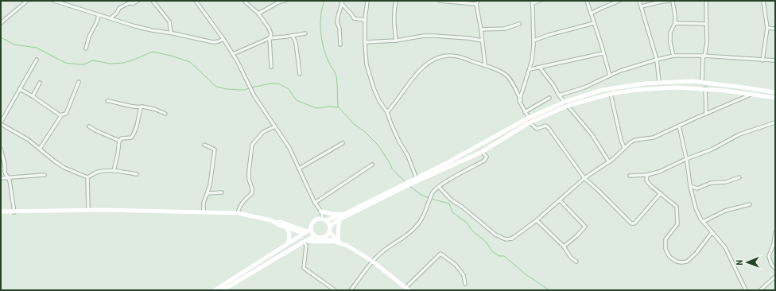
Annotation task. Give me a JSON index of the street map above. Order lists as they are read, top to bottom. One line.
{"north":"left"}
